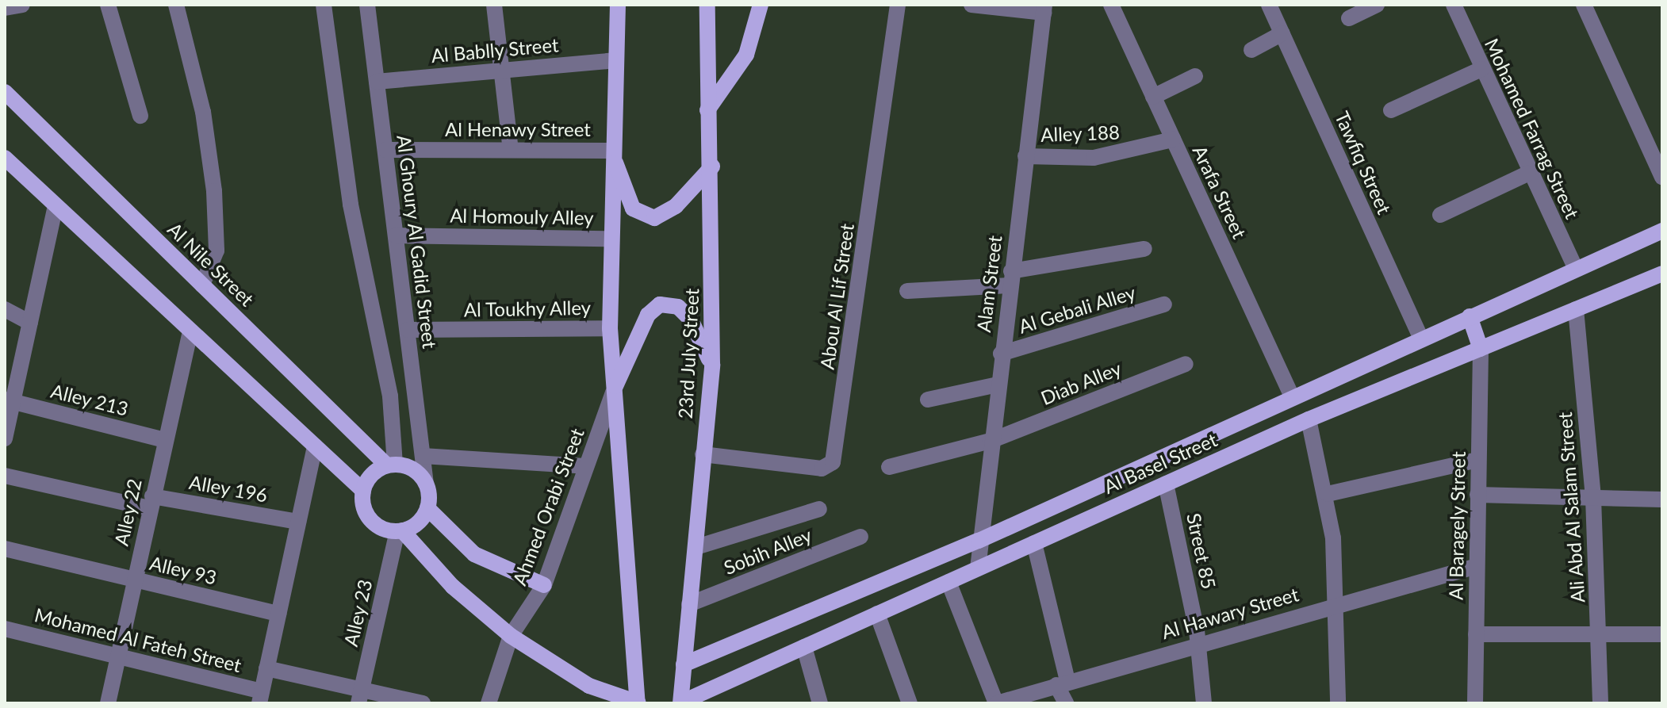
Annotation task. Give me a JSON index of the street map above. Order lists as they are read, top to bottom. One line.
{"streets":{"main road":["Al Nile Street","23rd July Street","Al Basel Street"],"street":["Al Bablly Street","Mohamed Farrag Street","Al Henawy Street","Alley 188","Tawfiq Street","Arafa Street","Al Homouly Alley","Al Ghoury Al Gadid Street","Alam Street","Abou Al Lif Street","Al Toukhy Alley","Al Gebali Alley","Diab Alley","Alley 213","Alley 196","Ahmed Orabi Street","Ali Abd Al Salam Street","Alley 22","Al Baragely Street","Sobih Alley","Street 85","Alley 93","Alley 23","Al Hawary Street","Mohamed Al Fateh Street"]},"crossings":[["Al Bablly Street","Al Ghoury Al Gadid Street"],["Mohamed Farrag Street","Al Basel Street"],["Al Henawy Street","Al Ghoury Al Gadid Street"],["Alley 188","Arafa Street"],["Alley 188","Alam Street"],["Tawfiq Street","Al Basel Street"],["Arafa Street","Al Basel Street"],["Al Homouly Alley","Al Ghoury Al Gadid Street"],["Al Ghoury Al Gadid Street","Al Nile Street"],["Al Ghoury Al Gadid Street","Al Toukhy Alley"],["Al Ghoury Al Gadid Street","Alley 23"],["Al Nile Street","Alley 23"],["Alam Street","Al Gebali Alley"],["Alam Street","Diab Alley"],["Alam Street","Al Basel Street"],["Abou Al Lif Street","23rd July Street"],["23rd July Street","Al Basel Street"],["23rd July Street","Sobih Alley"],["Alley 213","Alley 22"],["Al Basel Street","Ali Abd Al Salam Street"],["Al Basel Street","Al Baragely Street"],["Al Basel Street","Street 85"],["Alley 196","Alley 22"],["Alley 22","Alley 93"],["Alley 22","Mohamed Al Fateh Street"],["Al Baragely Street","Al Hawary Street"],["Street 85","Al Hawary Street"],["Alley 23","Mohamed Al Fateh Street"]]}
